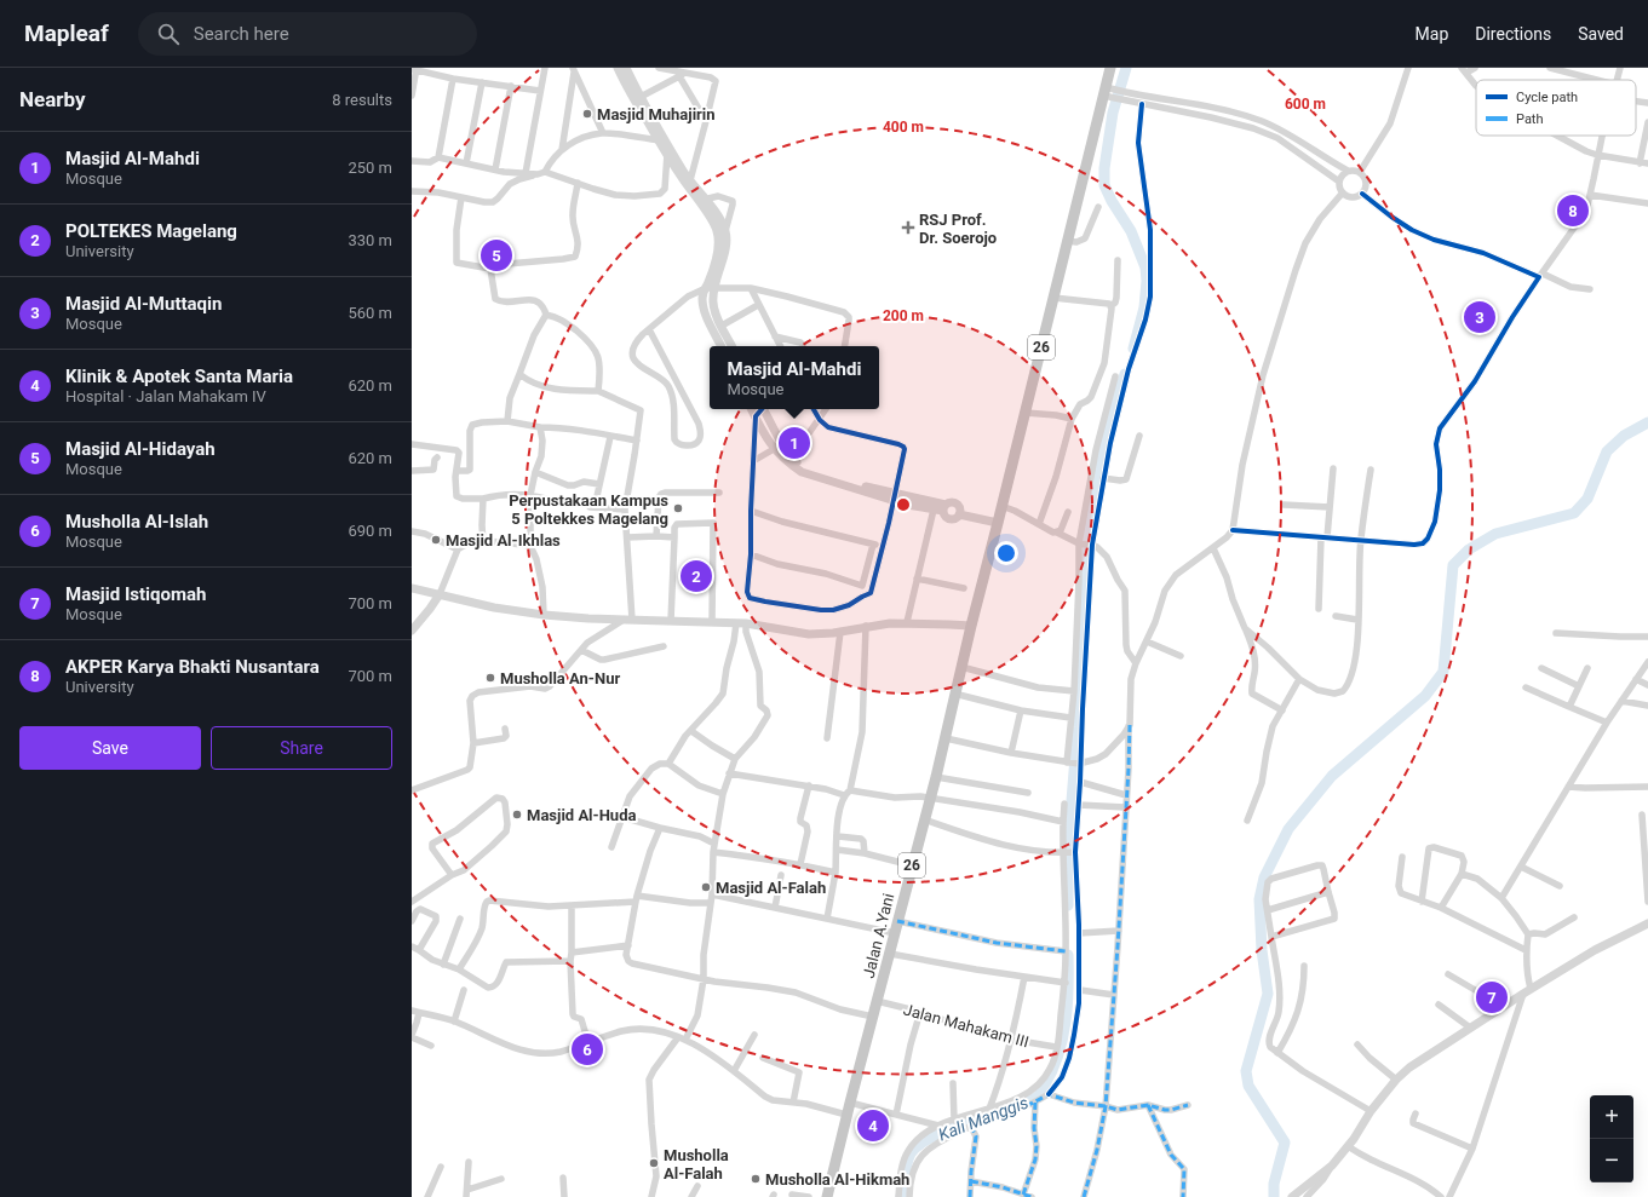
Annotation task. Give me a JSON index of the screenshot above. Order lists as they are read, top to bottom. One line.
{"streets":{"highway":["26","Jalan A.Yani"],"street":["Jalan Mahakam III"]},"crossings":[["26","Jalan A.Yani"],["Jalan A.Yani","Jalan Mahakam III"]],"water":["Kali Manggis"],"places":{"other":["Masjid Muhajirin","Perpustakaan Kampus 5 Poltekkes Magelang","Masjid Al-Ikhlas","Musholla An-Nur","Masjid Al-Huda","Masjid Al-Falah","Musholla Al-Falah","Musholla Al-Hikmah"],"health":["RSJ Prof. Dr. Soerojo"]},"legend":["Cycle path","Path"],"page":{"header":"Mapleaf","search":"Search here","nav":["Map","Directions","Saved"],"heading":["Nearby","8 results"],"list":[{"mark":"1","name":"Masjid Al-Mahdi","note":"Mosque","value":"250 m"},{"mark":"2","name":"POLTEKES Magelang","note":"University","value":"330 m"},{"mark":"3","name":"Masjid Al-Muttaqin","note":"Mosque","value":"560 m"},{"mark":"4","name":"Klinik & Apotek Santa Maria","note":"Hospital · Jalan Mahakam IV","value":"620 m"},{"mark":"5","name":"Masjid Al-Hidayah","note":"Mosque","value":"620 m"},{"mark":"6","name":"Musholla Al-Islah","note":"Mosque","value":"690 m"},{"mark":"7","name":"Masjid Istiqomah","note":"Mosque","value":"700 m"},{"mark":"8","name":"AKPER Karya Bhakti Nusantara","note":"University","value":"700 m"}],"pins":["8","5","3","1","2","7","6","4"],"popup":["Masjid Al-Mahdi","Mosque"],"buttons":["Save","Share"],"map_buttons":["+","−"]},"rings":["600 m","400 m","200 m"]}
